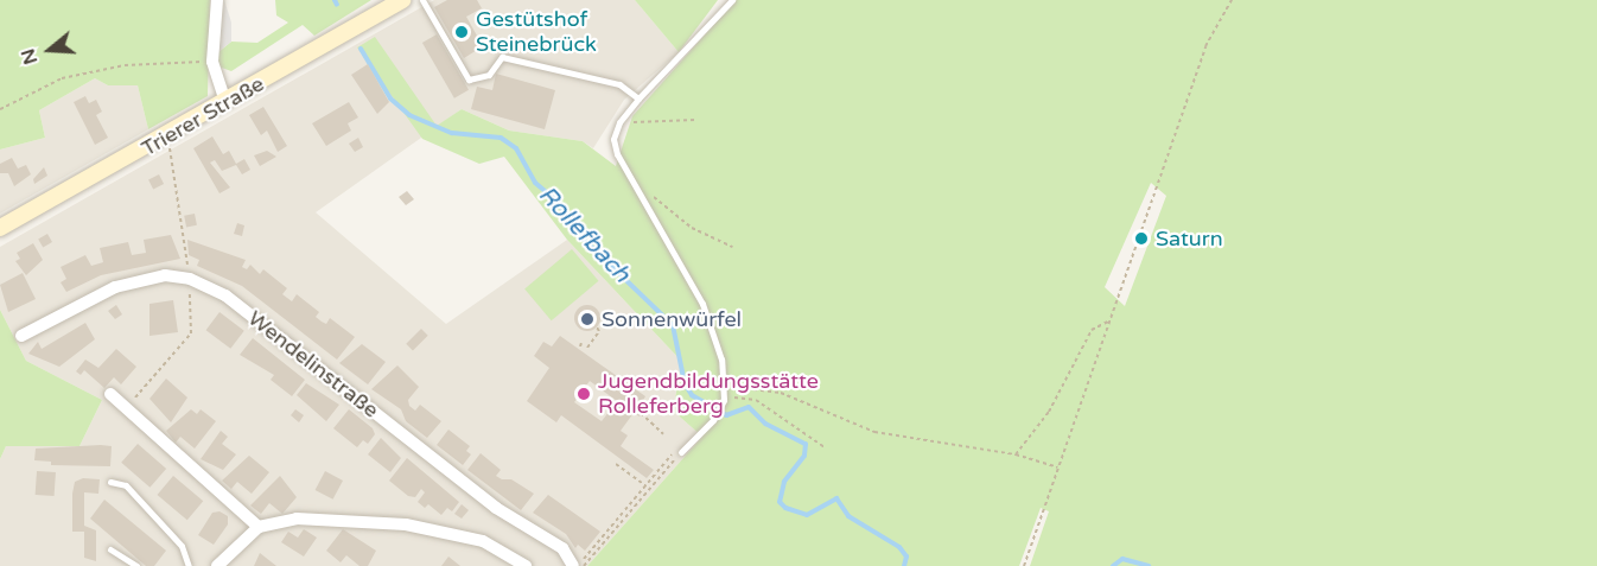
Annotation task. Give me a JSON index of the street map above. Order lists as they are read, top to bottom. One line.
{"streets":{"main road":["Trierer Straße"],"street":["Wendelinstraße"]},"water":["Rollefbach"],"places":["Gestütshof Steinebrück","Saturn","Sonnenwürfel","Jugendbildungsstätte Rolleferberg"],"north":"left"}
